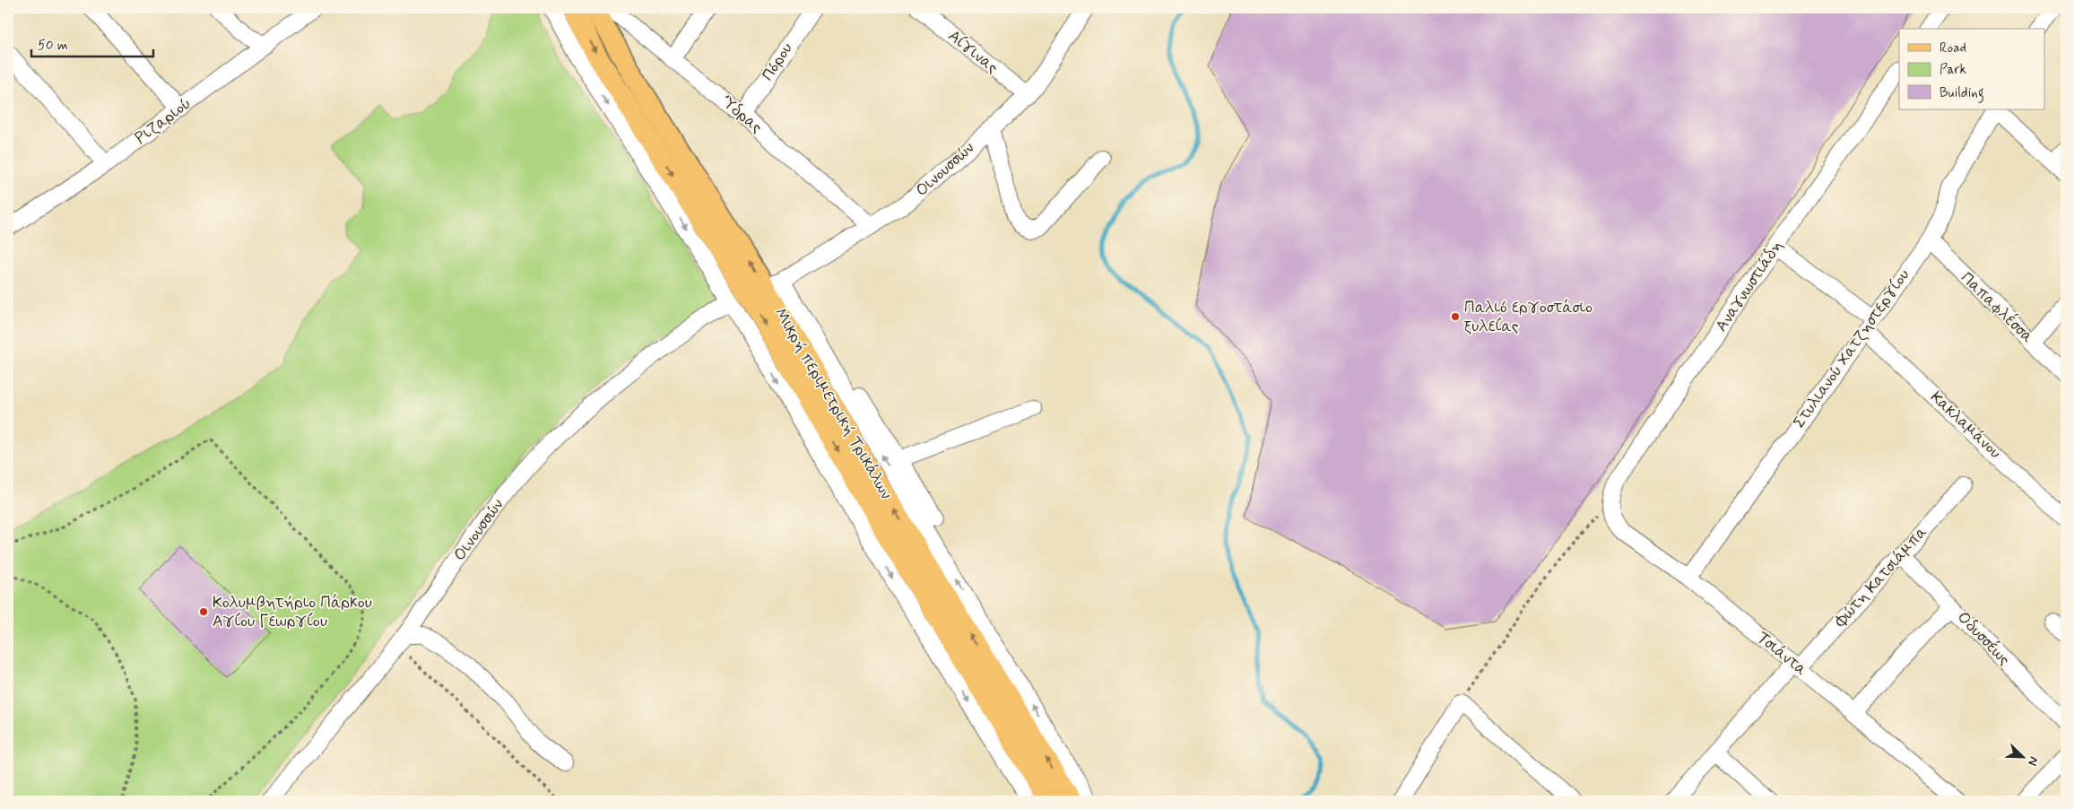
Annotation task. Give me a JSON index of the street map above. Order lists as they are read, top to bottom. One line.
{"streets":{"main road":["Μικρή περιμετρική Τρικάλων"],"street":["Αίγινας","Πόρου","Ύδρας","Ριζαριού","Οινουσσών","Αναγνωστιάδη","Παπαφλέσσα","Στυλιανού Χατζηστεργίου","Κακλαμάνου","Φώτη Κατσιάμπα","Οδυσσέως","Τσιάντα"]},"crossings":[["Αίγινας","Οινουσσών"],["Πόρου","Ύδρας"],["Ύδρας","Οινουσσών"],["Οινουσσών","Μικρή περιμετρική Τρικάλων"],["Αναγνωστιάδη","Κακλαμάνου"],["Αναγνωστιάδη","Τσιάντα"],["Παπαφλέσσα","Στυλιανού Χατζηστεργίου"],["Στυλιανού Χατζηστεργίου","Κακλαμάνου"],["Στυλιανού Χατζηστεργίου","Τσιάντα"],["Φώτη Κατσιάμπα","Οδυσσέως"],["Φώτη Κατσιάμπα","Τσιάντα"]],"places":["Παλιό εργοστάσιο ξυλείας","Κολυμβητήριο Πάρκου Αγίου Γεωργίου"],"legend":["Road","Park","Building"],"scale_bar":"50 m","north":"bottom right"}
